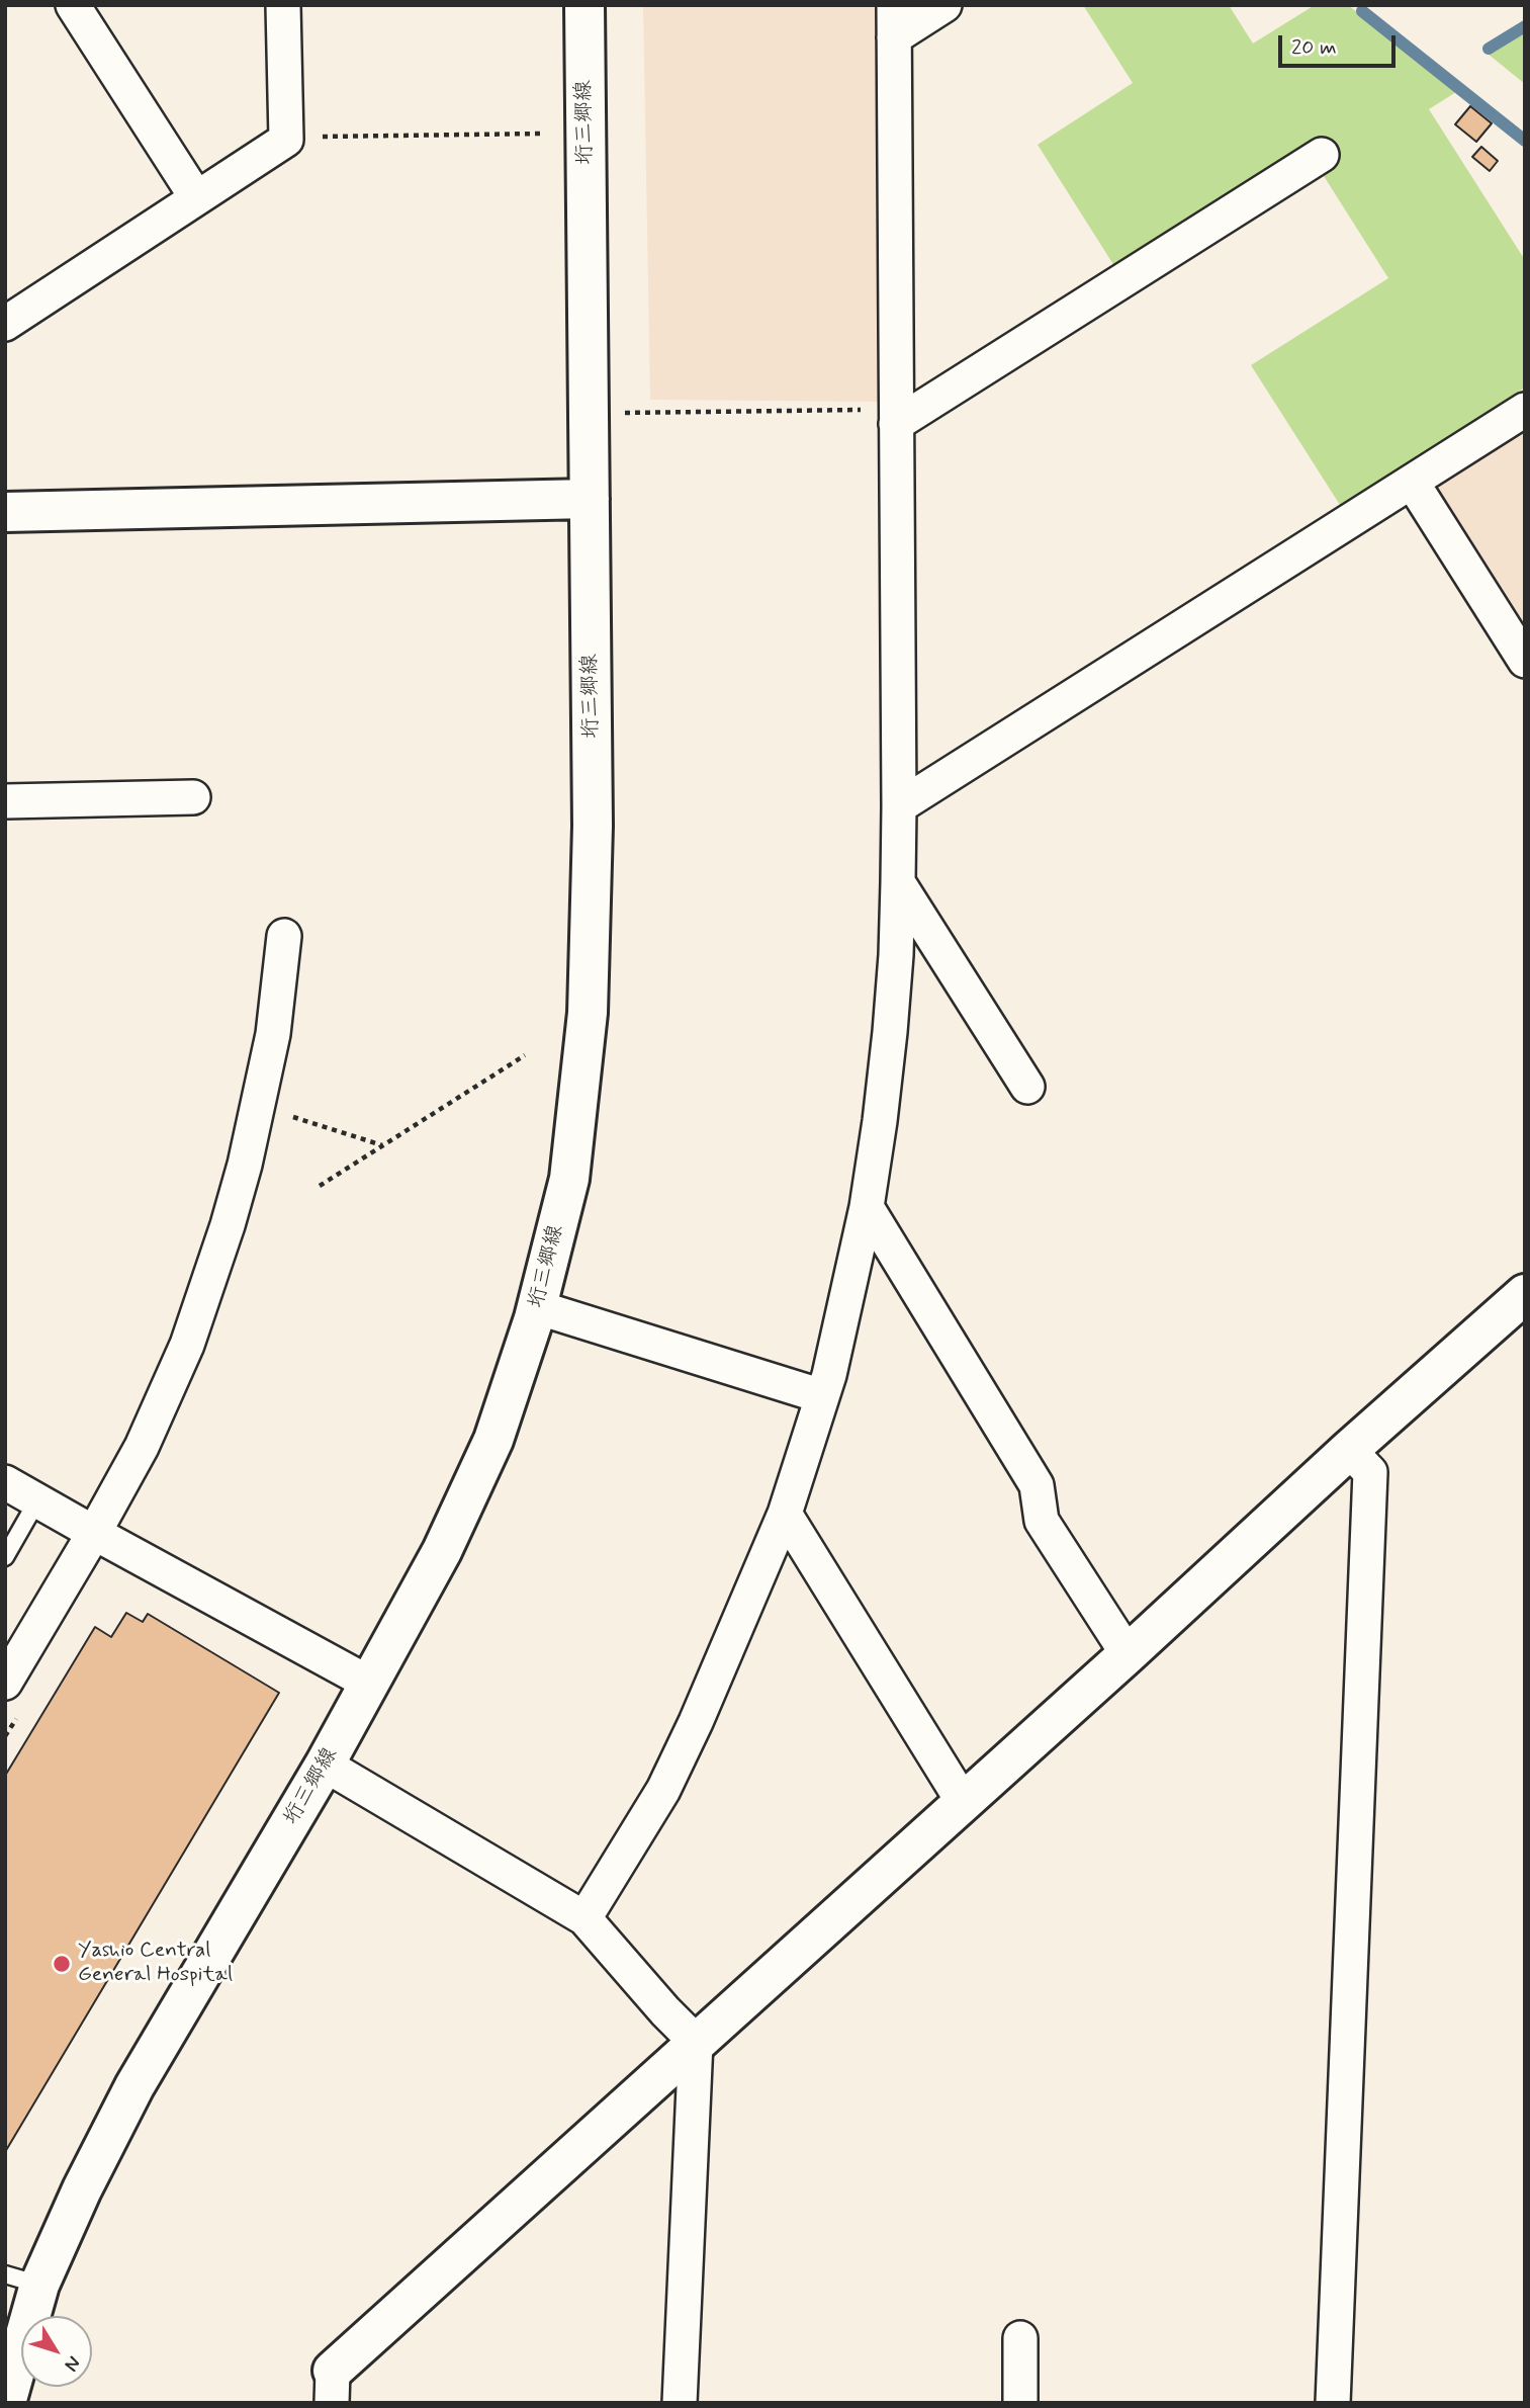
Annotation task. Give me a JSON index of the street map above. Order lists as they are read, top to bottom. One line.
{"streets":{"street":["垳三郷線"]},"places":["Yashio Central General Hospital"],"scale_bar":"20 m","north":"bottom right"}
